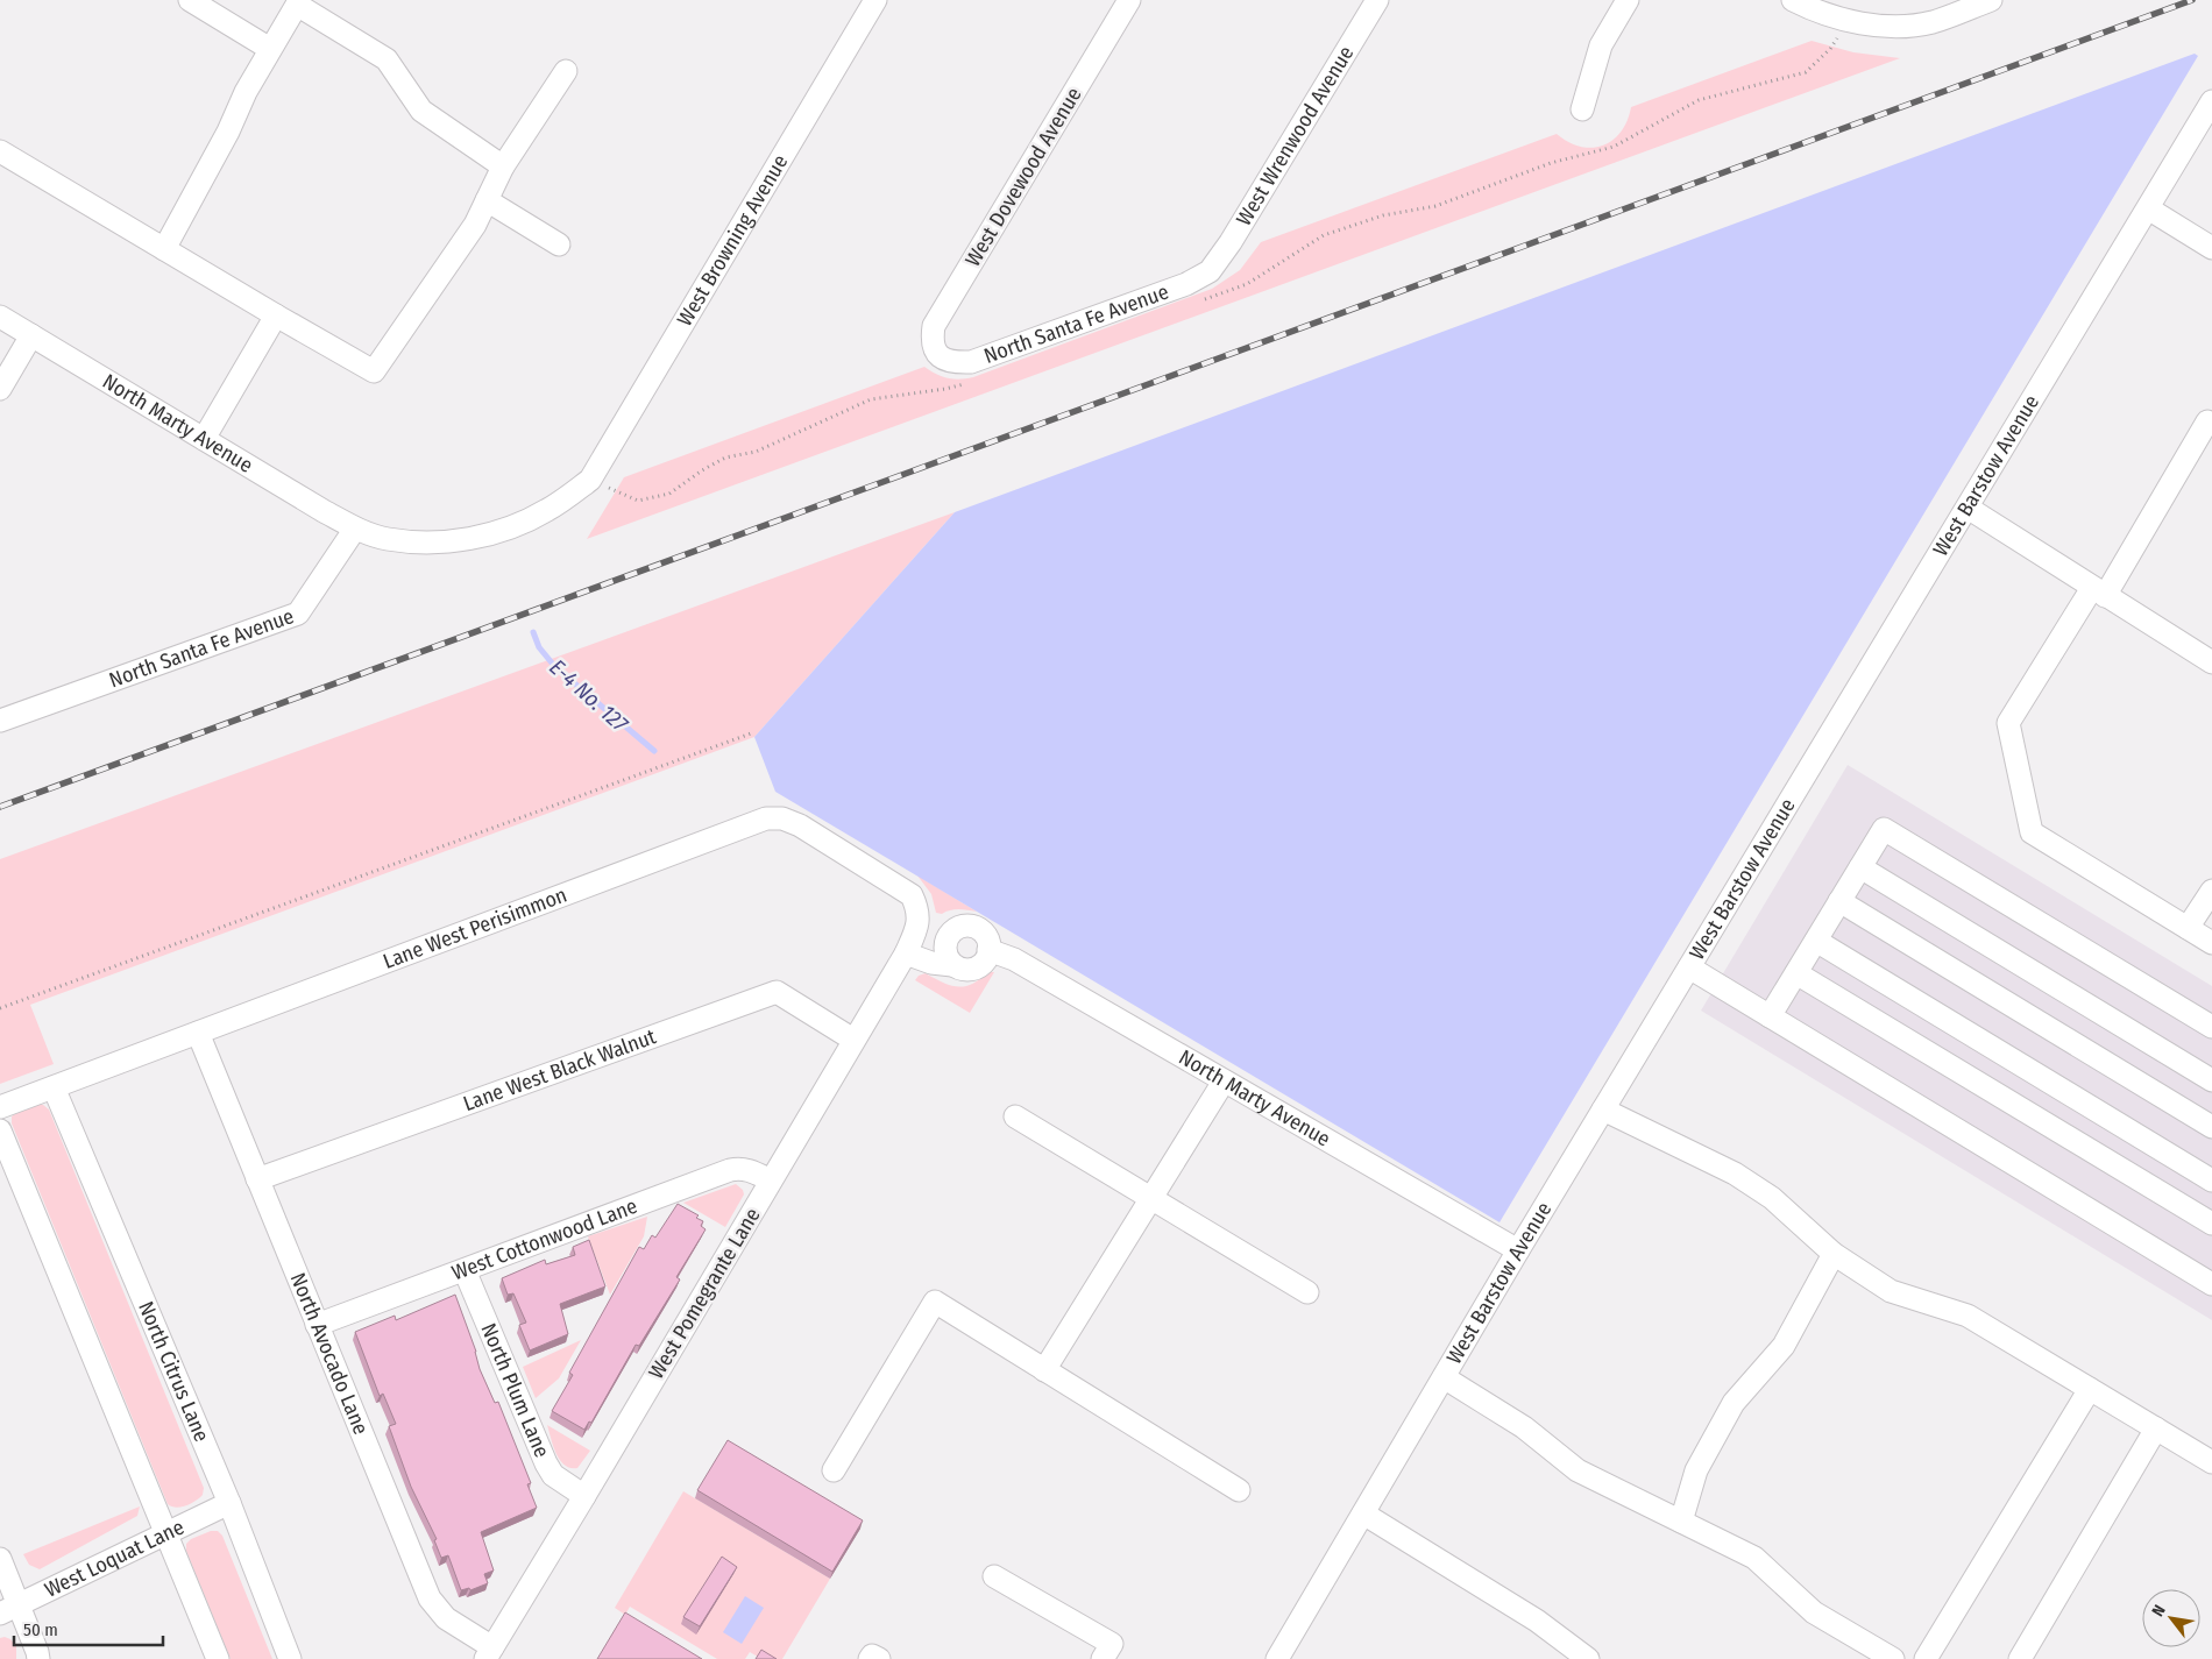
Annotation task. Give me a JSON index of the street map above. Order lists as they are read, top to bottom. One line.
{"streets":{"street":["West Wrenwood Avenue","West Dovewood Avenue","West Browning Avenue","North Santa Fe Avenue","North Marty Avenue","West Barstow Avenue","Lane West Perisimmon","Lane West Black Walnut","West Cottonwood Lane","West Pomegrante Lane","North Avocado Lane","North Citrus Lane","North Plum Lane","West Loquat Lane"]},"crossings":[["West Wrenwood Avenue","North Santa Fe Avenue"],["West Dovewood Avenue","North Santa Fe Avenue"],["West Browning Avenue","North Santa Fe Avenue"],["West Browning Avenue","North Marty Avenue"],["North Santa Fe Avenue","North Marty Avenue"],["North Marty Avenue","West Barstow Avenue"],["Lane West Perisimmon","West Pomegrante Lane"],["Lane West Perisimmon","North Avocado Lane"],["Lane West Perisimmon","North Citrus Lane"],["Lane West Black Walnut","West Pomegrante Lane"],["Lane West Black Walnut","North Avocado Lane"],["West Cottonwood Lane","West Pomegrante Lane"],["West Cottonwood Lane","North Avocado Lane"],["West Cottonwood Lane","North Plum Lane"],["West Pomegrante Lane","North Avocado Lane"],["West Pomegrante Lane","North Plum Lane"],["North Citrus Lane","West Loquat Lane"]],"water":["E-4 No. 127"],"scale_bar":"50 m","north":"top left"}
